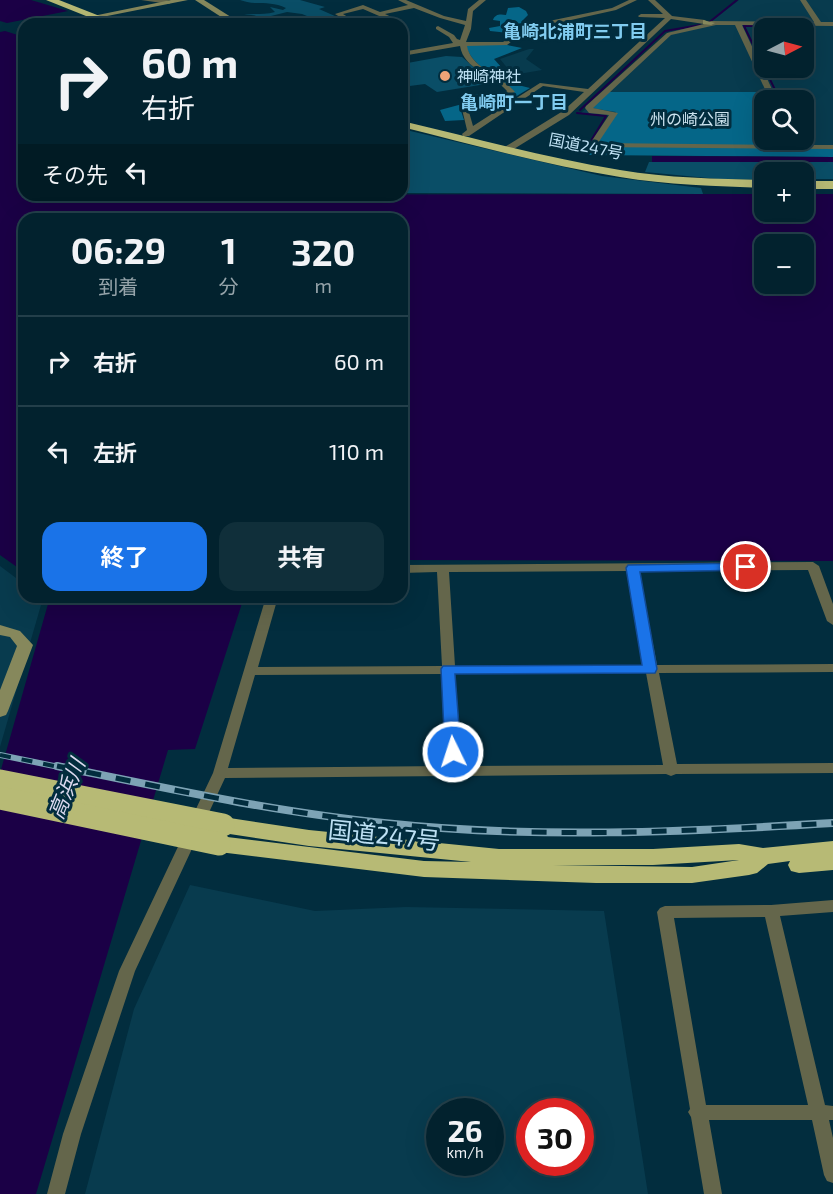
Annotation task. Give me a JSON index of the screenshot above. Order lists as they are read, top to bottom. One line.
{"streets":{"highway":["国道247号"]},"districts":["亀崎北浦町三丁目","亀崎町一丁目"],"water":["高浜川"],"parks":["州の崎公園"],"places":["神崎神社"],"north":"right","page":{"map_buttons":["+","−"],"turn":["60 m","右折"],"then":"その先","eta":["06:29","到着","1","分","320","m"],"list":[{"name":"右折","value":"60 m"},{"name":"左折","value":"110 m"}],"buttons":["終了","共有"],"speed":"26 km/h","limit":"30"}}
